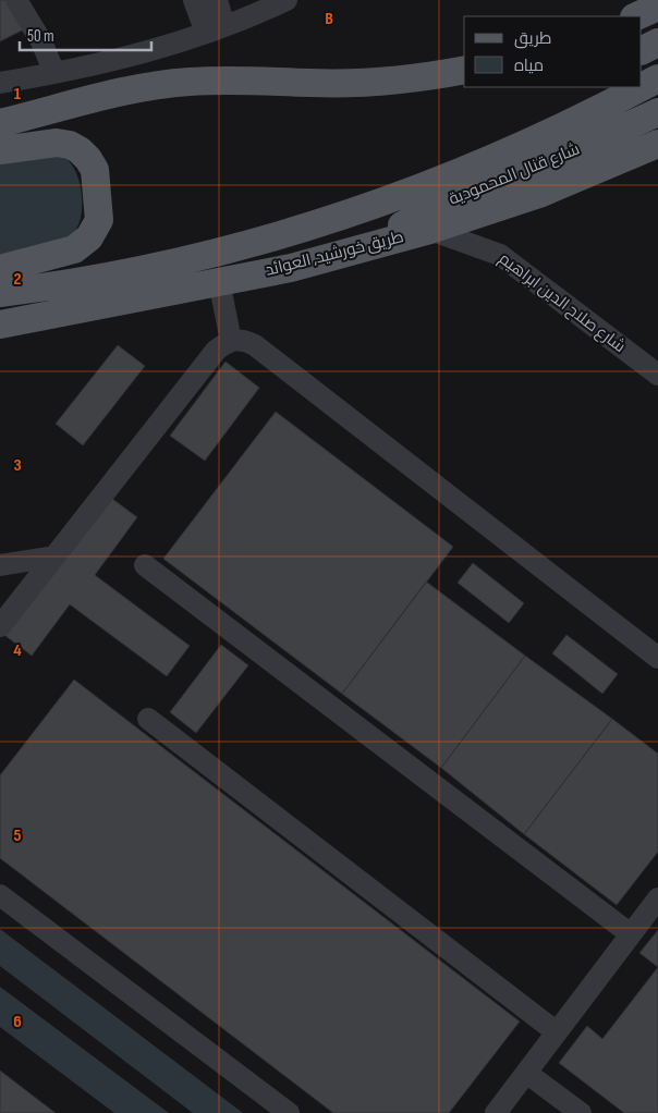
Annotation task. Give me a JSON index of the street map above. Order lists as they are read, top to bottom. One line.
{"streets":{"main road":["شارع قنال المحمودية","طريق خورشيد, العوائد"],"street":["شارع صلاح الدين ابراهيم"]},"crossings":[["شارع قنال المحمودية","طريق خورشيد, العوائد"],["طريق خورشيد, العوائد","شارع صلاح الدين ابراهيم"]],"legend":["طريق","مياه"],"scale_bar":"50 m","grid":{"columns":["B"],"rows":["1","2","3","4","5","6"]}}
